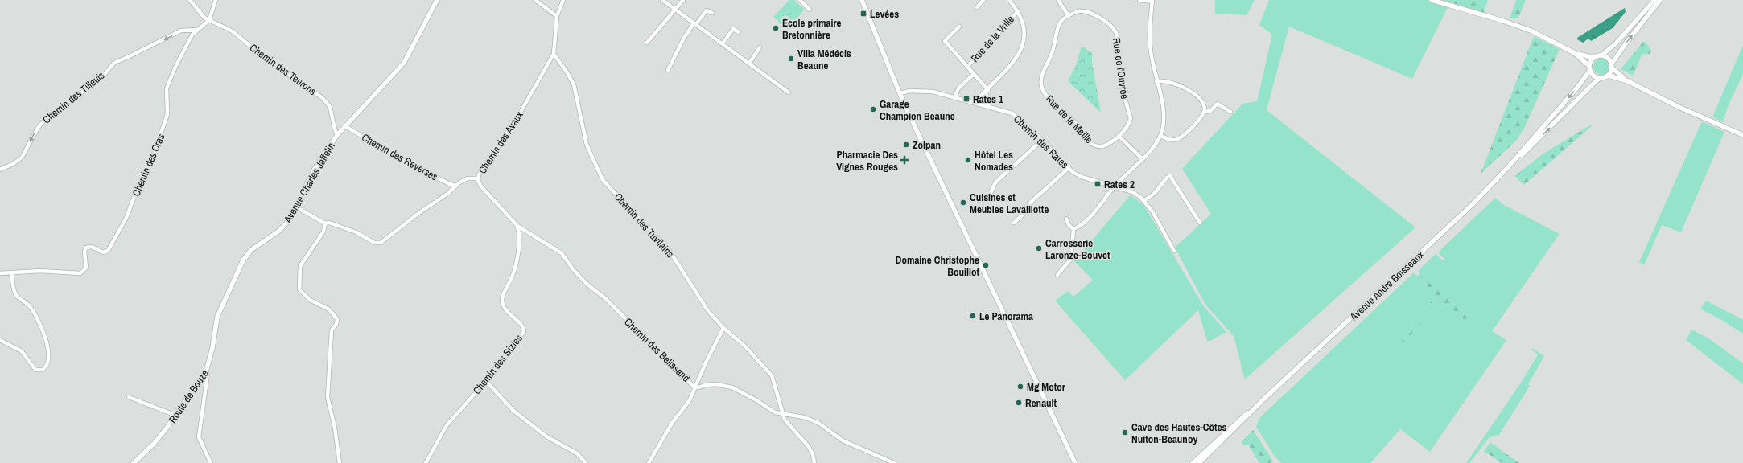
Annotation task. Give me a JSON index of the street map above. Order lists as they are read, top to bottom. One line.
{"streets":{"main road":["Avenue Charles Jaffelin","Avenue André Boisseaux","Route de Bouze"],"street":["Rue de la Vrille","Rue de l'Ouvrée","Chemin des Teurons","Chemin des Tilleuls","Rue de la Meille","Chemin des Rates","Chemin des Avaux","Chemin des Reverses","Chemin des Cras","Chemin des Tuvilains","Chemin des Belissand","Chemin des Sizies"]},"crossings":[["Rue de l'Ouvrée","Rue de la Meille"],["Chemin des Teurons","Chemin des Cras"],["Chemin des Teurons","Avenue Charles Jaffelin"],["Chemin des Tilleuls","Chemin des Cras"],["Chemin des Avaux","Chemin des Tuvilains"],["Chemin des Avaux","Chemin des Belissand"],["Chemin des Reverses","Avenue Charles Jaffelin"],["Avenue Charles Jaffelin","Route de Bouze"],["Chemin des Tuvilains","Chemin des Belissand"],["Chemin des Belissand","Chemin des Sizies"]],"one_way":["Chemin des Tilleuls"],"places":{"transit":["Levées","Rates 1","Rates 2"],"other":["École primaire Bretonnière","Villa Médécis Beaune","Garage Champion Beaune","Zolpan","Hôtel Les Nomades","Cuisines et Meubles Lavaillotte","Carrosserie Laronze-Bouvet","Domaine Christophe Bouillot","Le Panorama","Mg Motor","Renault","Cave des Hautes-Côtes Nuiton-Beaunoy"],"health":["Pharmacie Des Vignes Rouges"]}}
